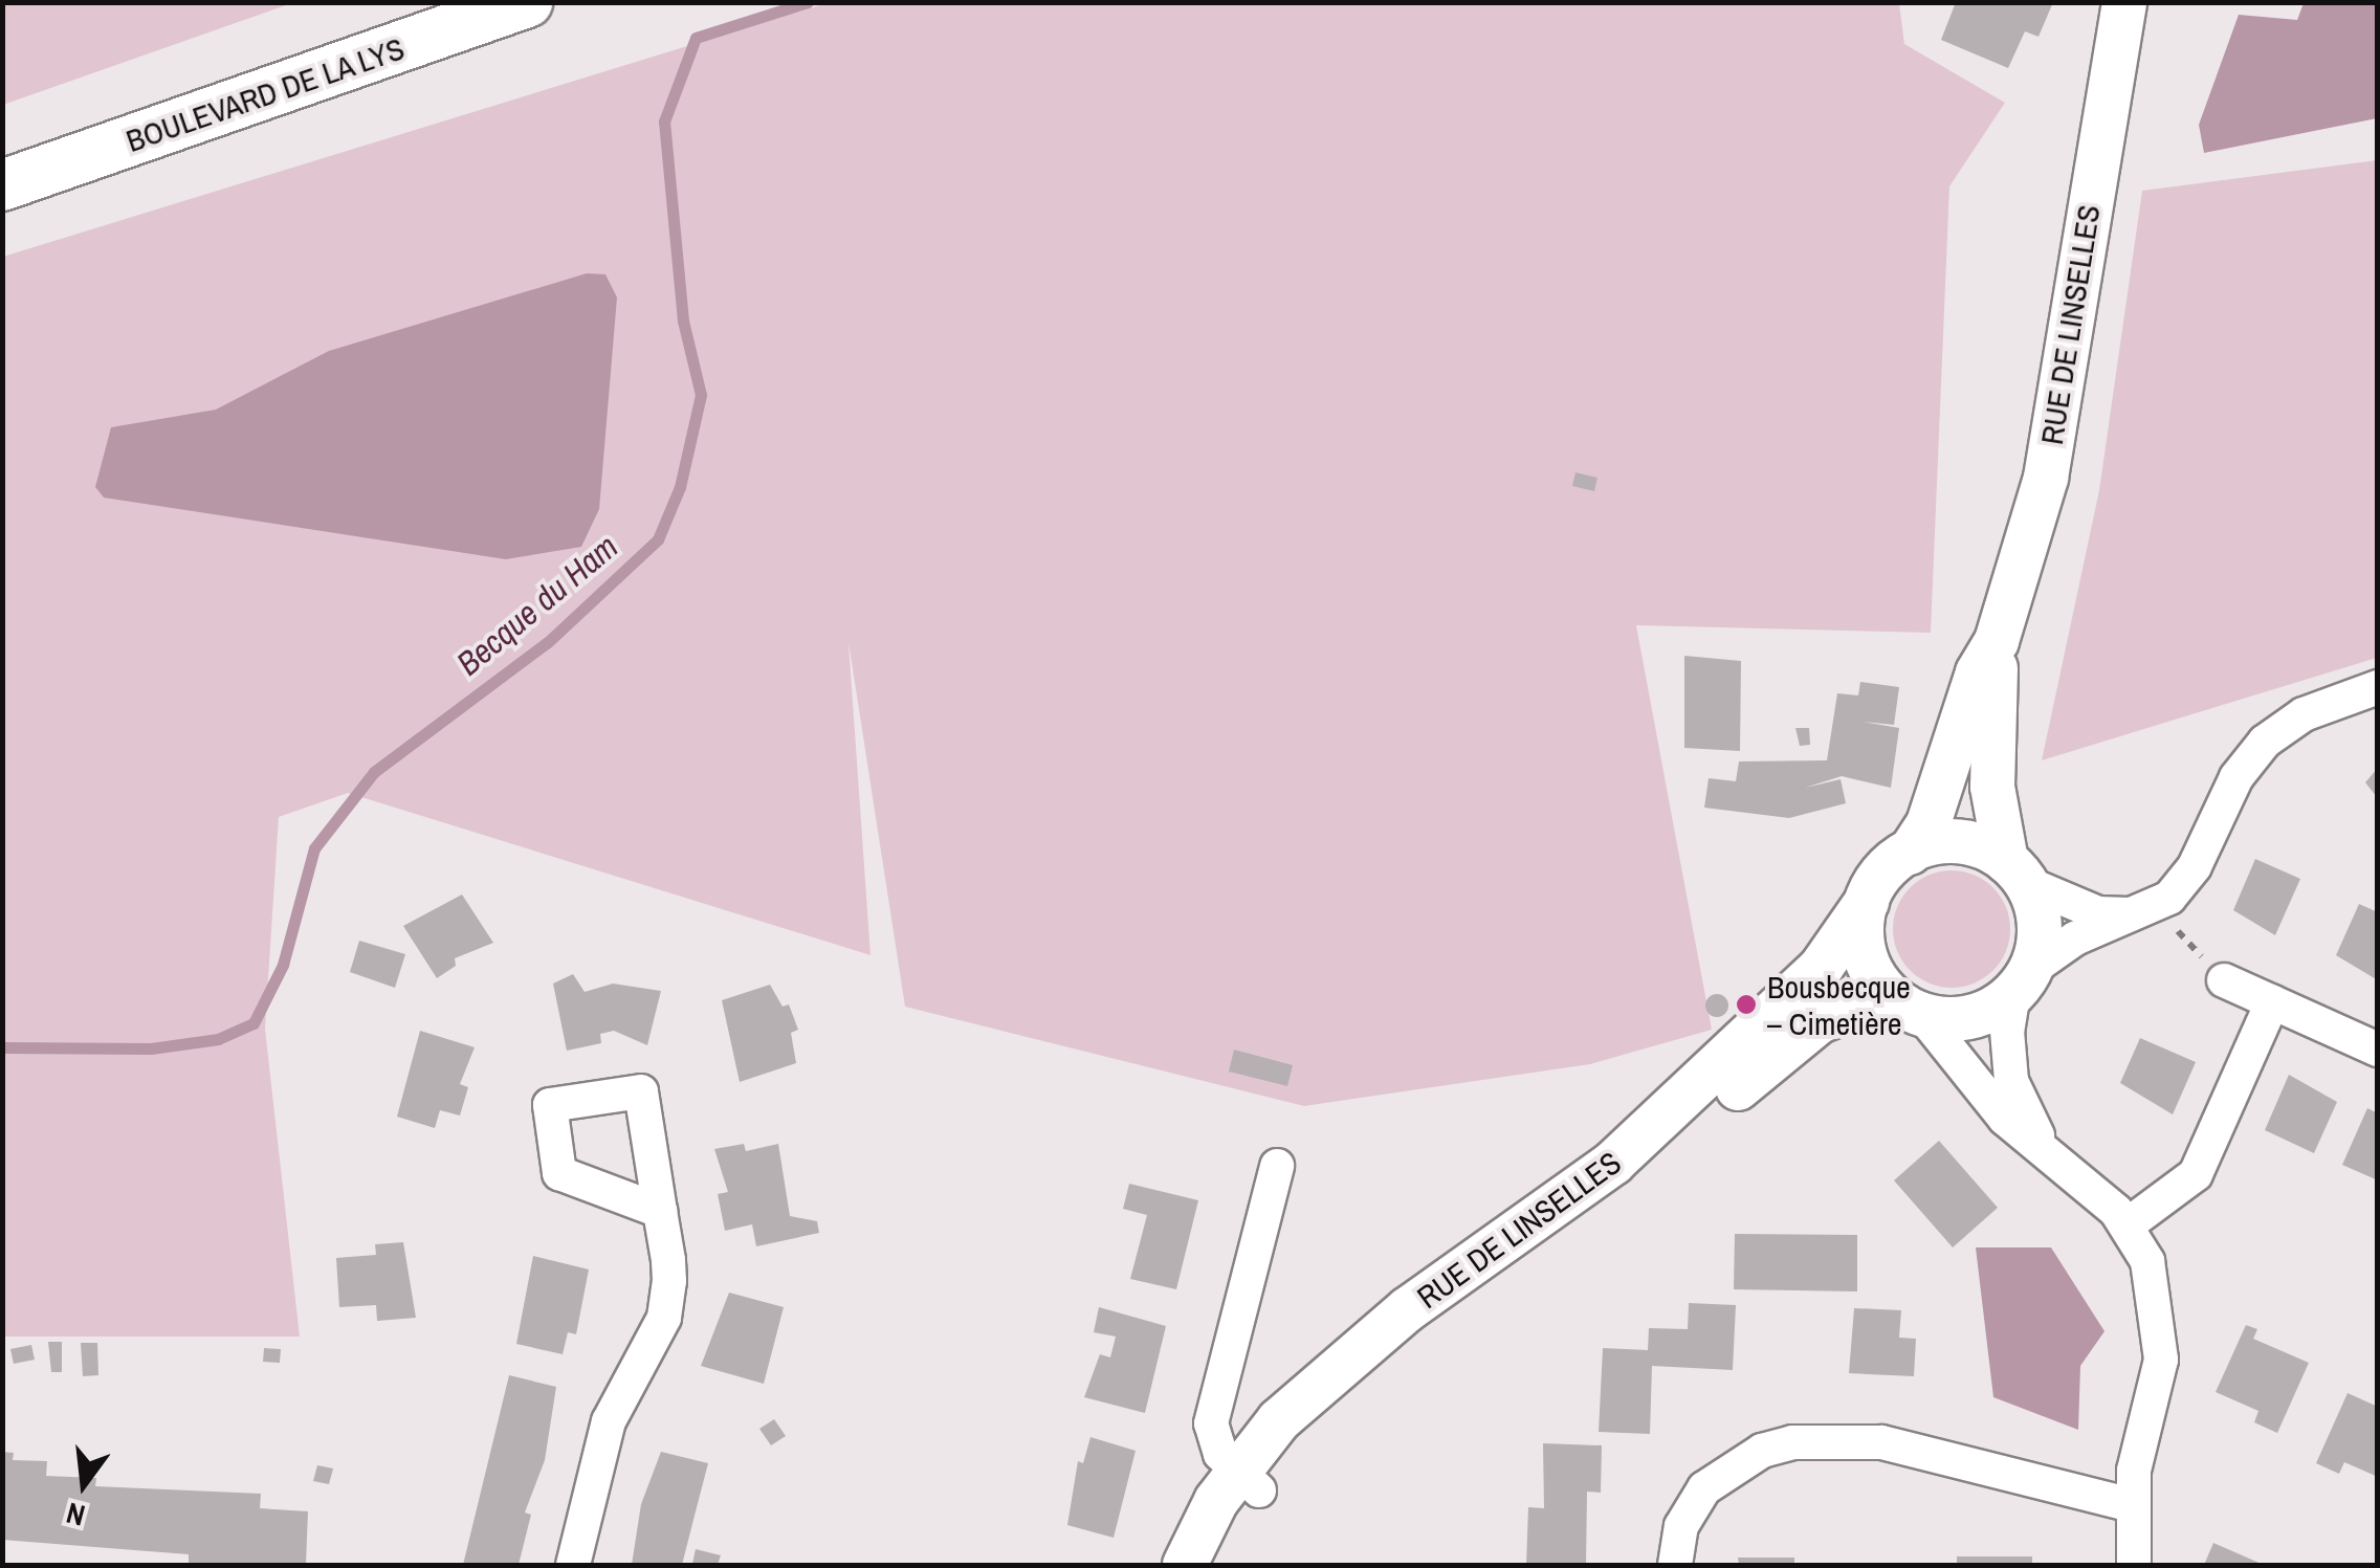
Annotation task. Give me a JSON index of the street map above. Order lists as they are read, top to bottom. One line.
{"streets":{"main road":["BOULEVARD DE LA LYS"],"street":["RUE DE LINSELLES"]},"water":["Becque du Ham"],"places":["Bousbecque – Cimetière"],"north":"bottom"}
